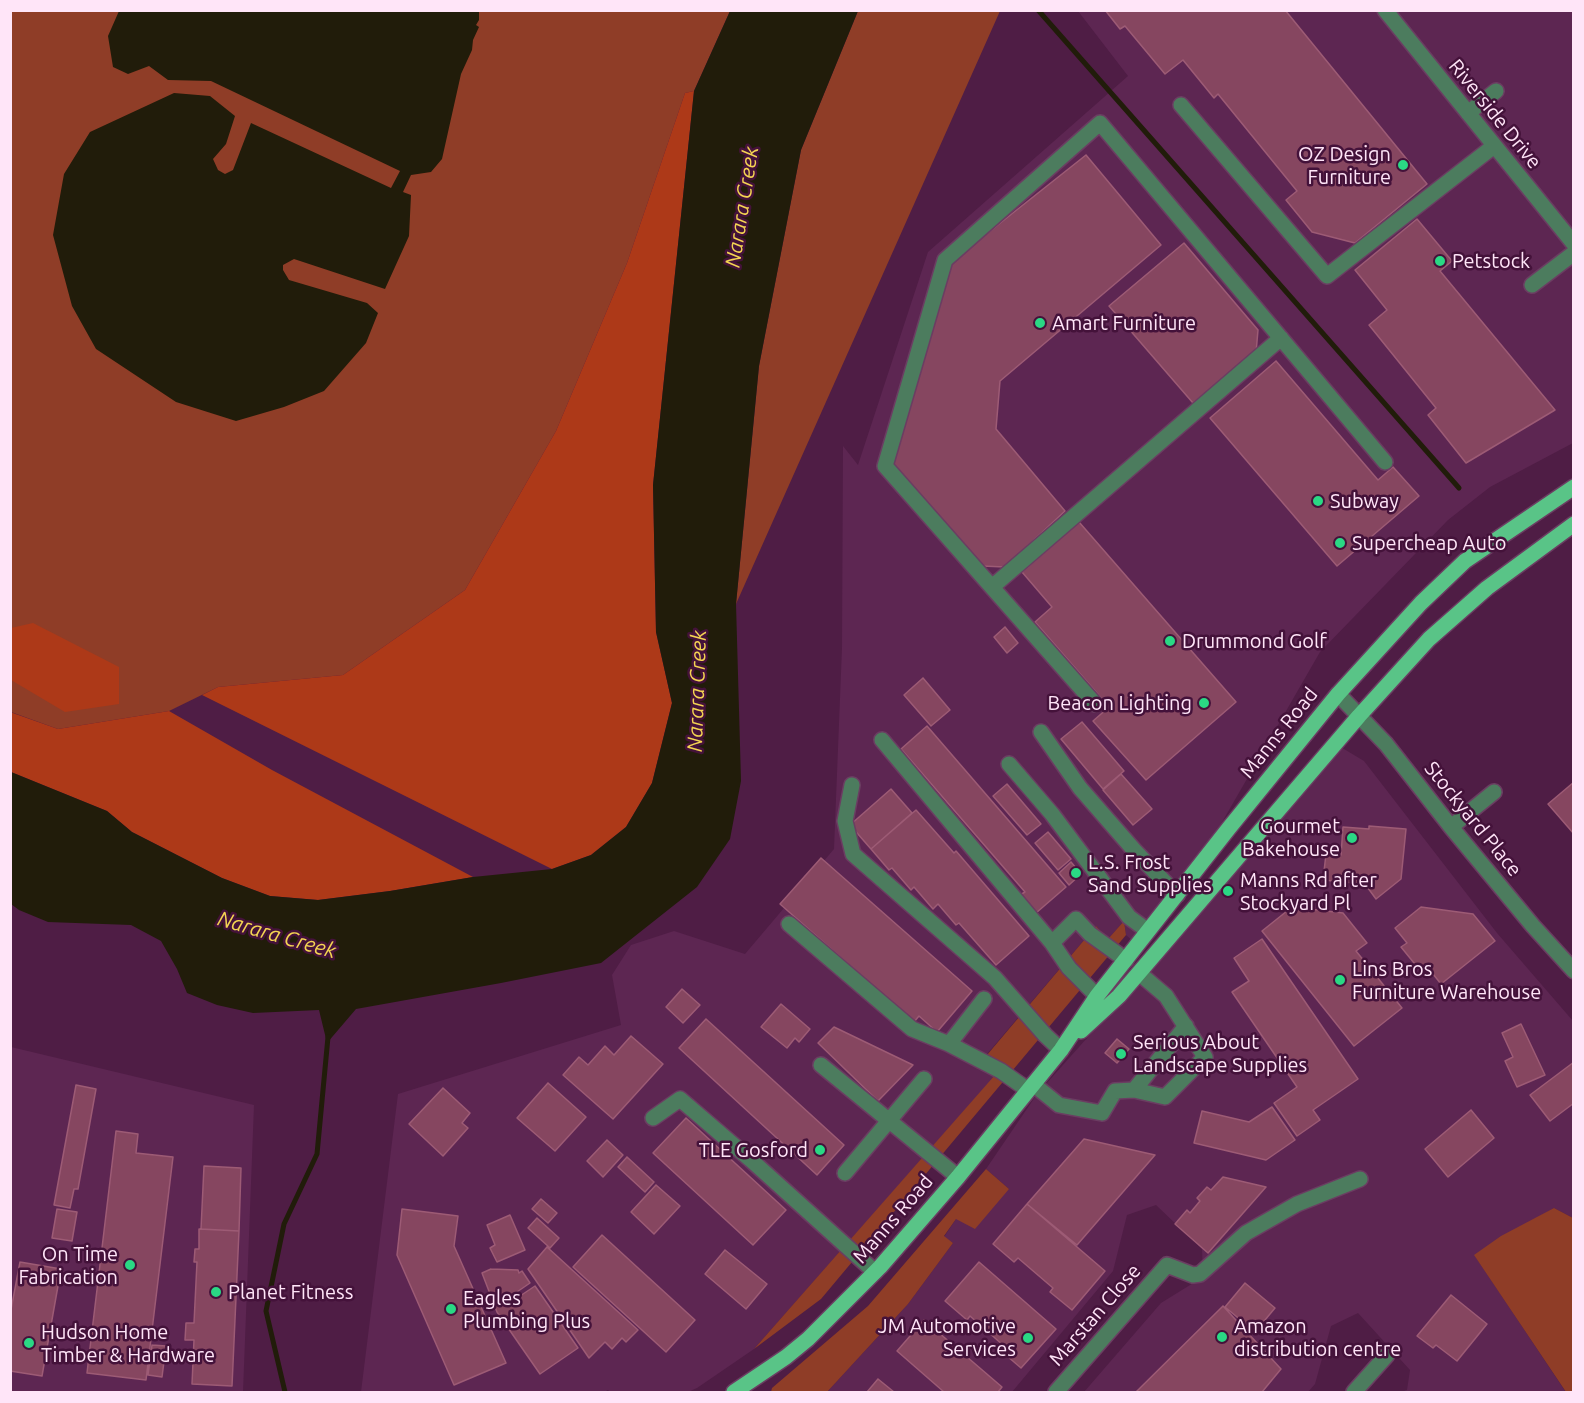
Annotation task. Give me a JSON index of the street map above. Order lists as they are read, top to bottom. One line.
{"streets":{"main road":["Manns Road"],"street":["Riverside Drive","Stockyard Place","Marstan Close"]},"crossings":[["Manns Road","Stockyard Place"]],"water":["Narara Creek"],"places":["OZ Design Furniture","Petstock","Amart Furniture","Subway","Supercheap Auto","Drummond Golf","Beacon Lighting","Gourmet Bakehouse","L.S. Frost Sand Supplies","Manns Rd after Stockyard Pl","Lins Bros Furniture Warehouse","Serious About Landscape Supplies","TLE Gosford","On Time Fabrication","Planet Fitness","Eagles Plumbing Plus","Amazon distribution centre","JM Automotive Services","Hudson Home Timber & Hardware"]}
